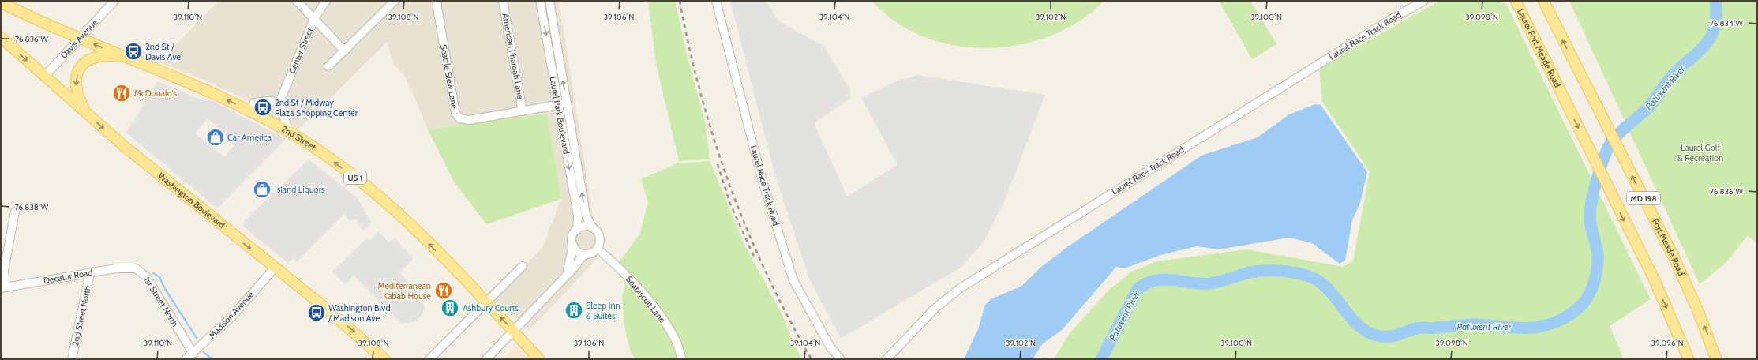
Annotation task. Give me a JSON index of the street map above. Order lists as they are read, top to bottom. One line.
{"streets":{"main road":["Laurel Fort Meade Road","2nd Street","US 1","MD 198","Washington Boulevard","Fort Meade Road"],"street":["Laurel Race Track Road","Davis Avenue","Center Street","American Pharoah Lane","Seattle Slew Lane","Laurel Park Boulevard","Decatur Road","Seabiscuit Lane","1st Street North","Madison Avenue","2nd Street North"]},"crossings":[["Davis Avenue","2nd Street"],["Davis Avenue","Washington Boulevard"],["American Pharoah Lane","Seattle Slew Lane"],["Seattle Slew Lane","Laurel Park Boulevard"],["Laurel Park Boulevard","Seabiscuit Lane"],["Washington Boulevard","Madison Avenue"],["Decatur Road","1st Street North"],["Decatur Road","2nd Street North"],["1st Street North","Madison Avenue"]],"one_way":["Laurel Fort Meade Road","2nd Street","Washington Boulevard","Fort Meade Road"],"water":["Patuxent River"],"parks":["Laurel Golf & Recreation"],"places":{"bus stop":["2nd St / Davis Ave","2nd St / Midway Plaza Shopping Center","Washington Blvd / Madison Ave"],"restaurant":["McDonald's","Mediterranean Kabab House"],"shop":["Car America","Island Liquors"],"building":["Ashbury Courts","Sleep Inn & Suites"]},"coordinates":["39.110°N","39.108°N","39.106°N","39.104°N","39.102°N","39.100°N","39.098°N","76.834°W","76.836°W","76.838°W","39.096°N"]}
